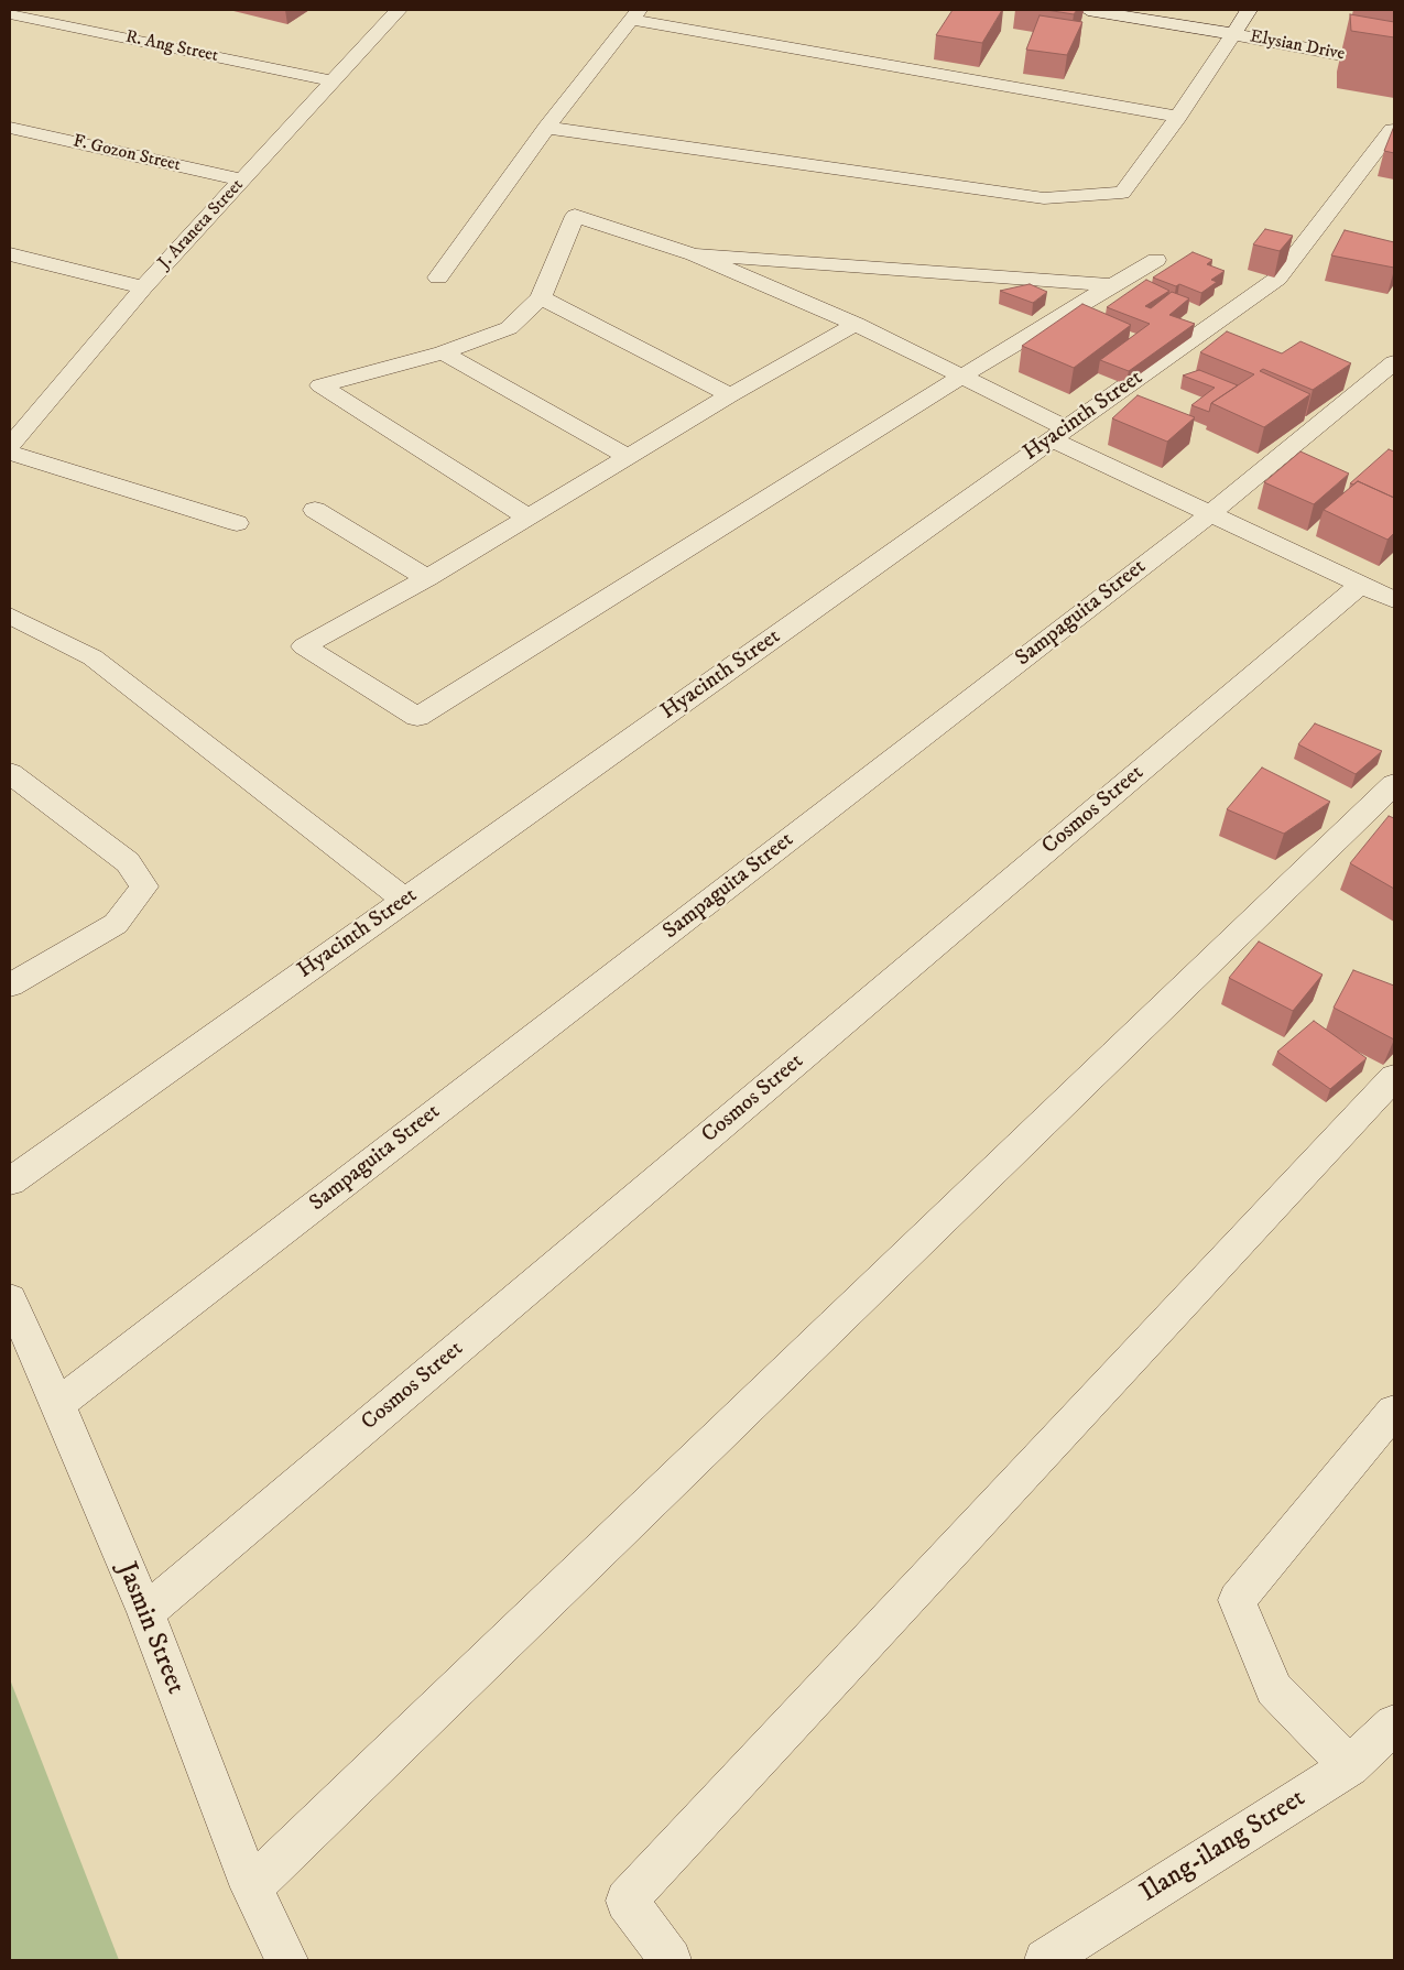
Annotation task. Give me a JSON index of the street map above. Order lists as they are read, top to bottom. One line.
{"streets":{"street":["Elysian Drive","R. Ang Street","F. Gozon Street","J. Araneta Street","Hyacinth Street","Sampaguita Street","Cosmos Street","Jasmin Street","Ilang-ilang Street"]},"crossings":[["R. Ang Street","J. Araneta Street"],["F. Gozon Street","J. Araneta Street"],["Sampaguita Street","Jasmin Street"],["Cosmos Street","Jasmin Street"]]}
